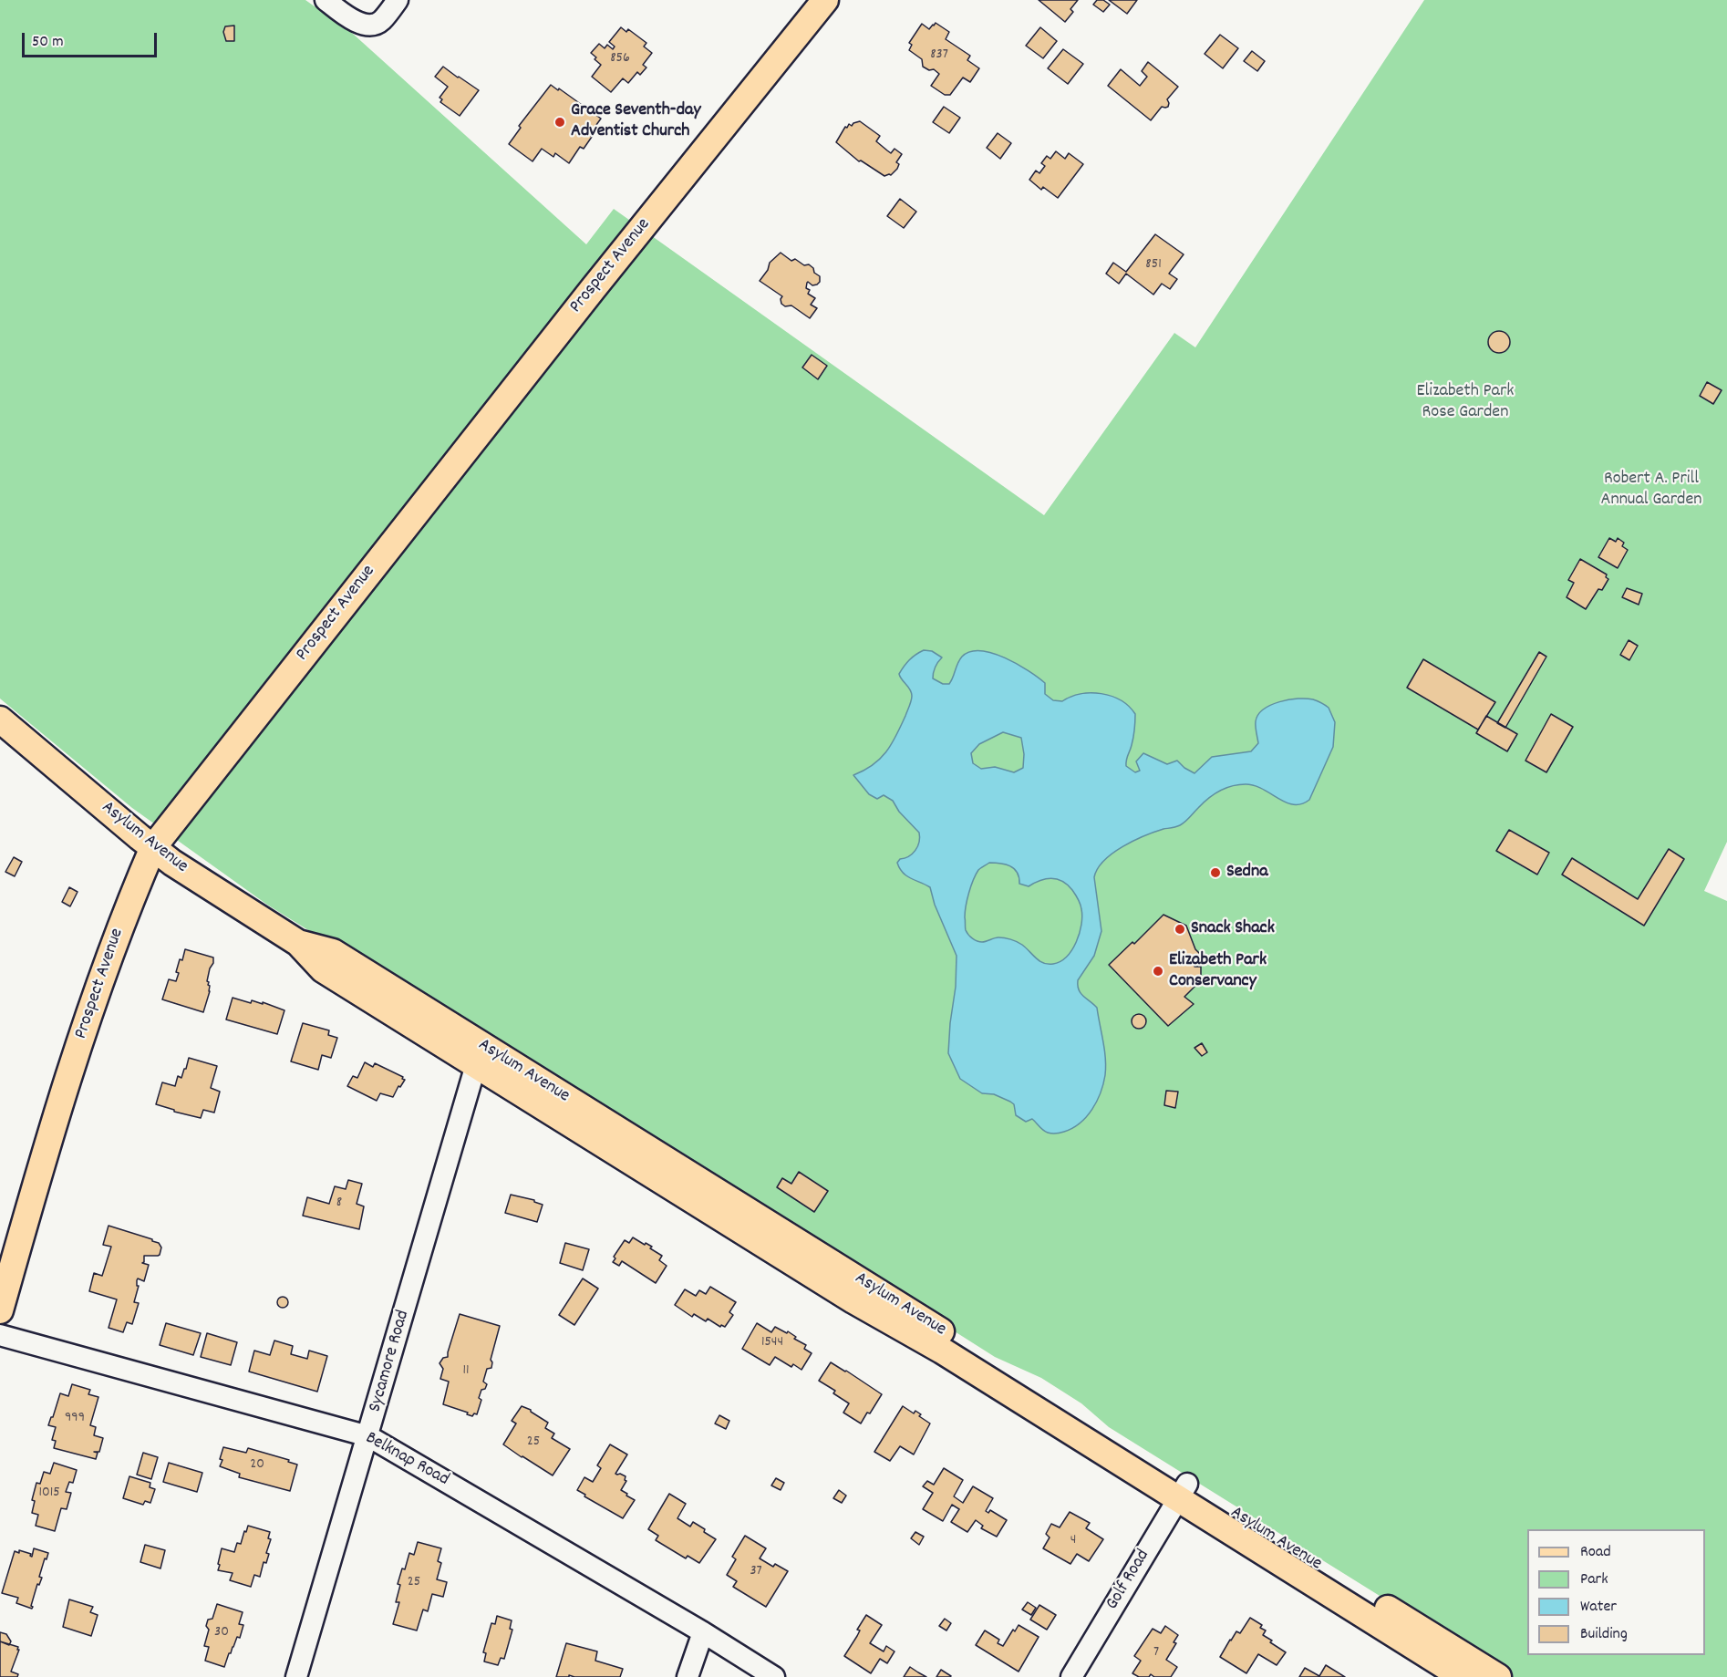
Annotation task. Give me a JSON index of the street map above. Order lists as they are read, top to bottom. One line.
{"streets":{"main road":["Prospect Avenue","Asylum Avenue"],"street":["Sycamore Road","Belknap Road","Golf Road"]},"crossings":[["Prospect Avenue","Asylum Avenue"],["Asylum Avenue","Sycamore Road"],["Asylum Avenue","Golf Road"],["Sycamore Road","Belknap Road"]],"parks":["Elizabeth Park Rose Garden","Robert A. Prill Annual Garden"],"places":["Grace Seventh-day Adventist Church","Sedna","Snack Shack","Elizabeth Park Conservancy"],"house_numbers":["837","856","851","8","1544","11","999","25","20","1015","4","37","25","30","7"],"legend":["Road","Park","Water","Building"],"scale_bar":"50 m"}
